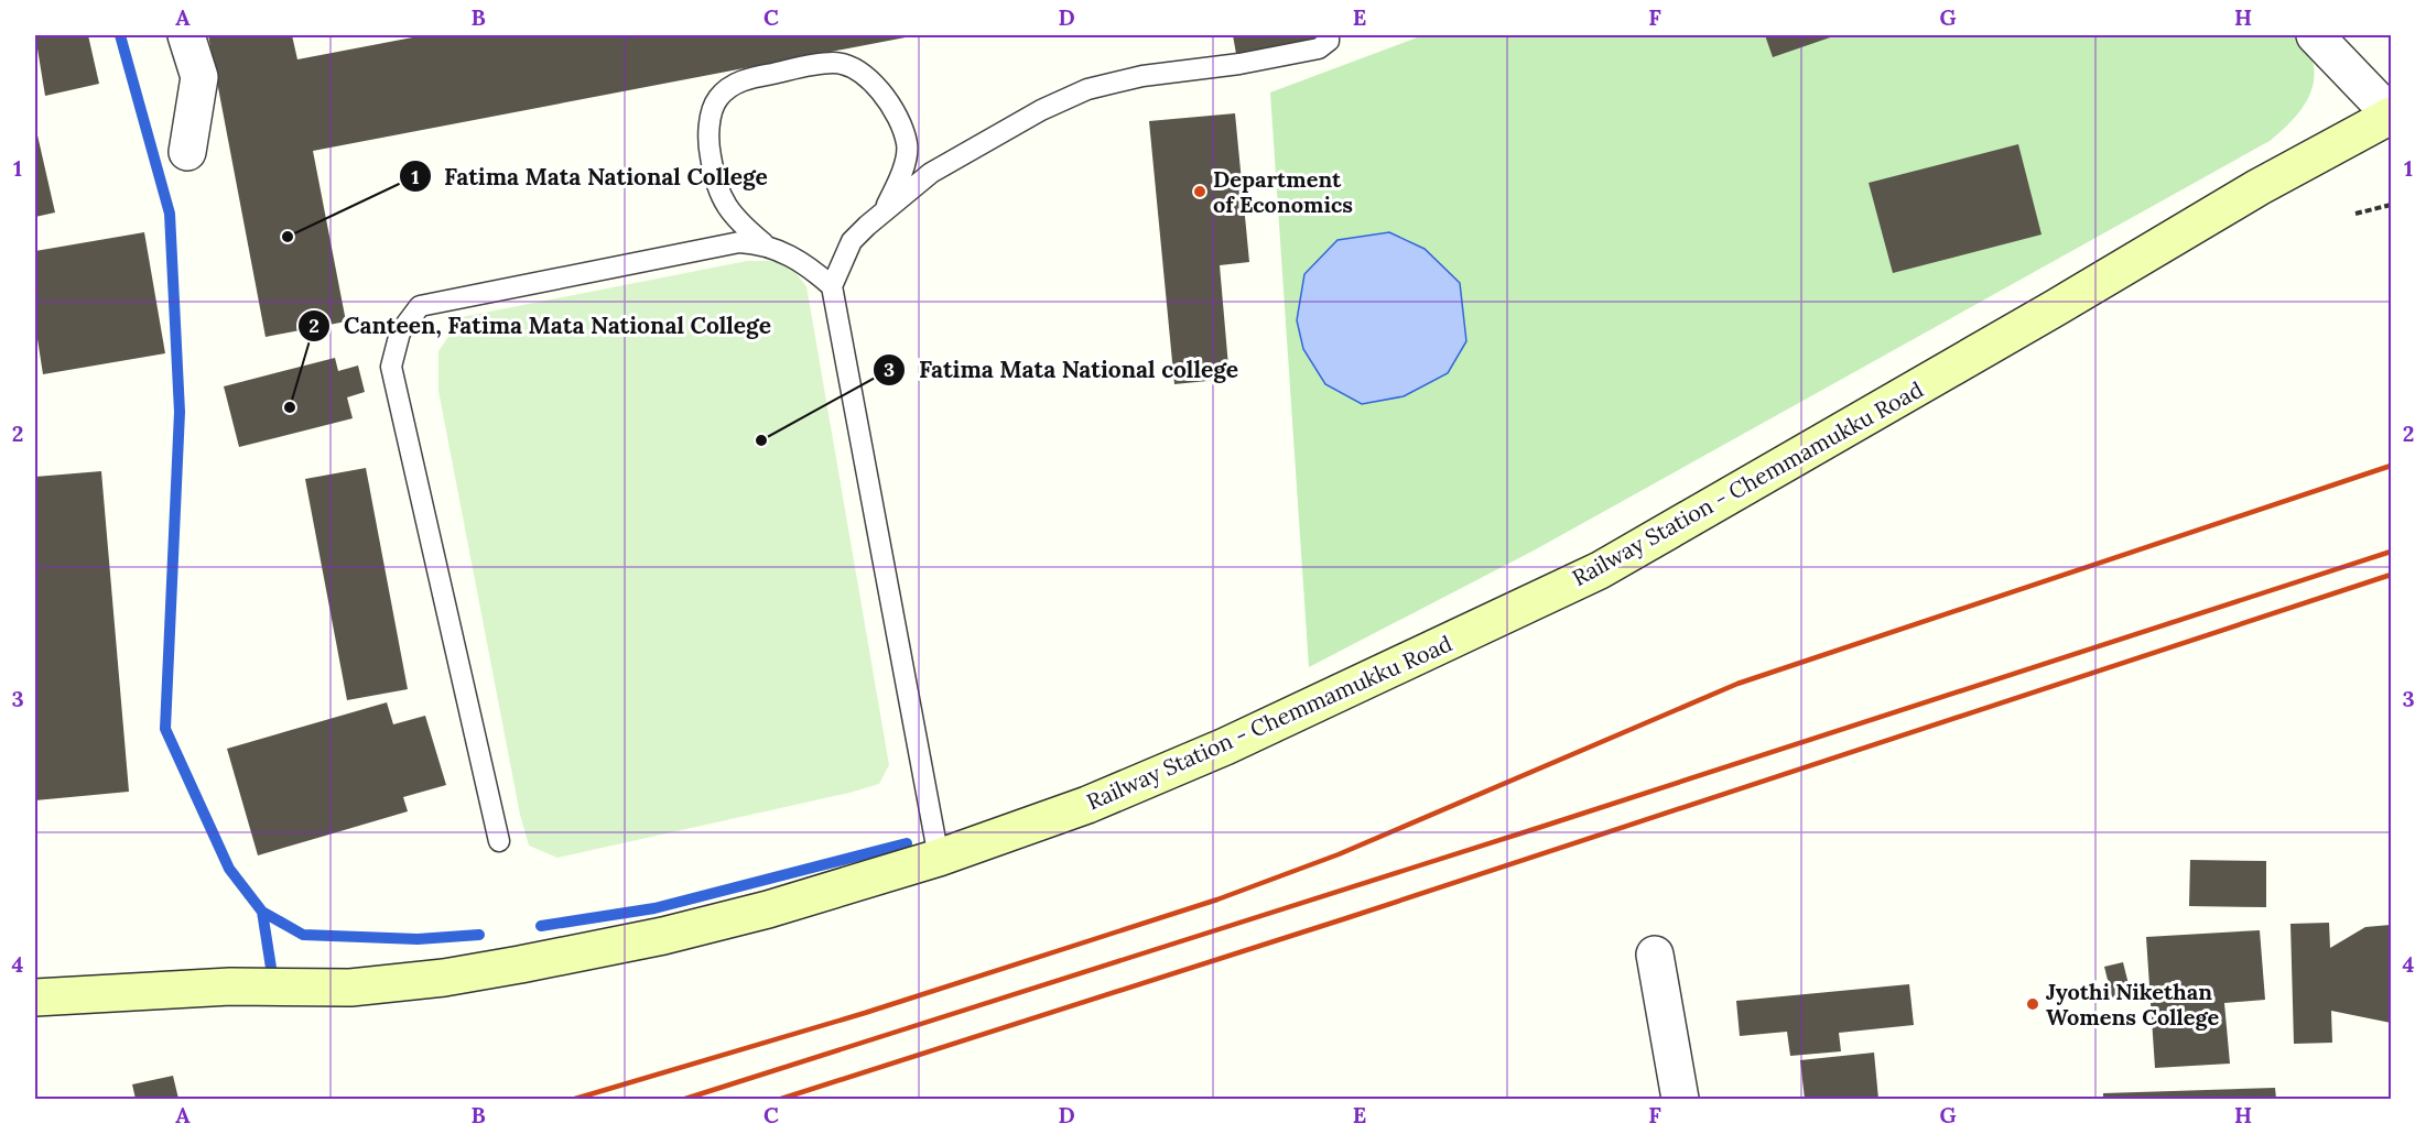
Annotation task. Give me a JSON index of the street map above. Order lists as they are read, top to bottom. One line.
{"streets":{"main road":["Railway Station - Chemmamukku Road"]},"places":["Department of Economics","Fatima Mata National College","Canteen, Fatima Mata National College","Fatima Mata National college","Jyothi Nikethan Womens College"],"grid":{"columns":["A","B","C","D","E","F","G","H"],"rows":["1","2","3","4"]}}
